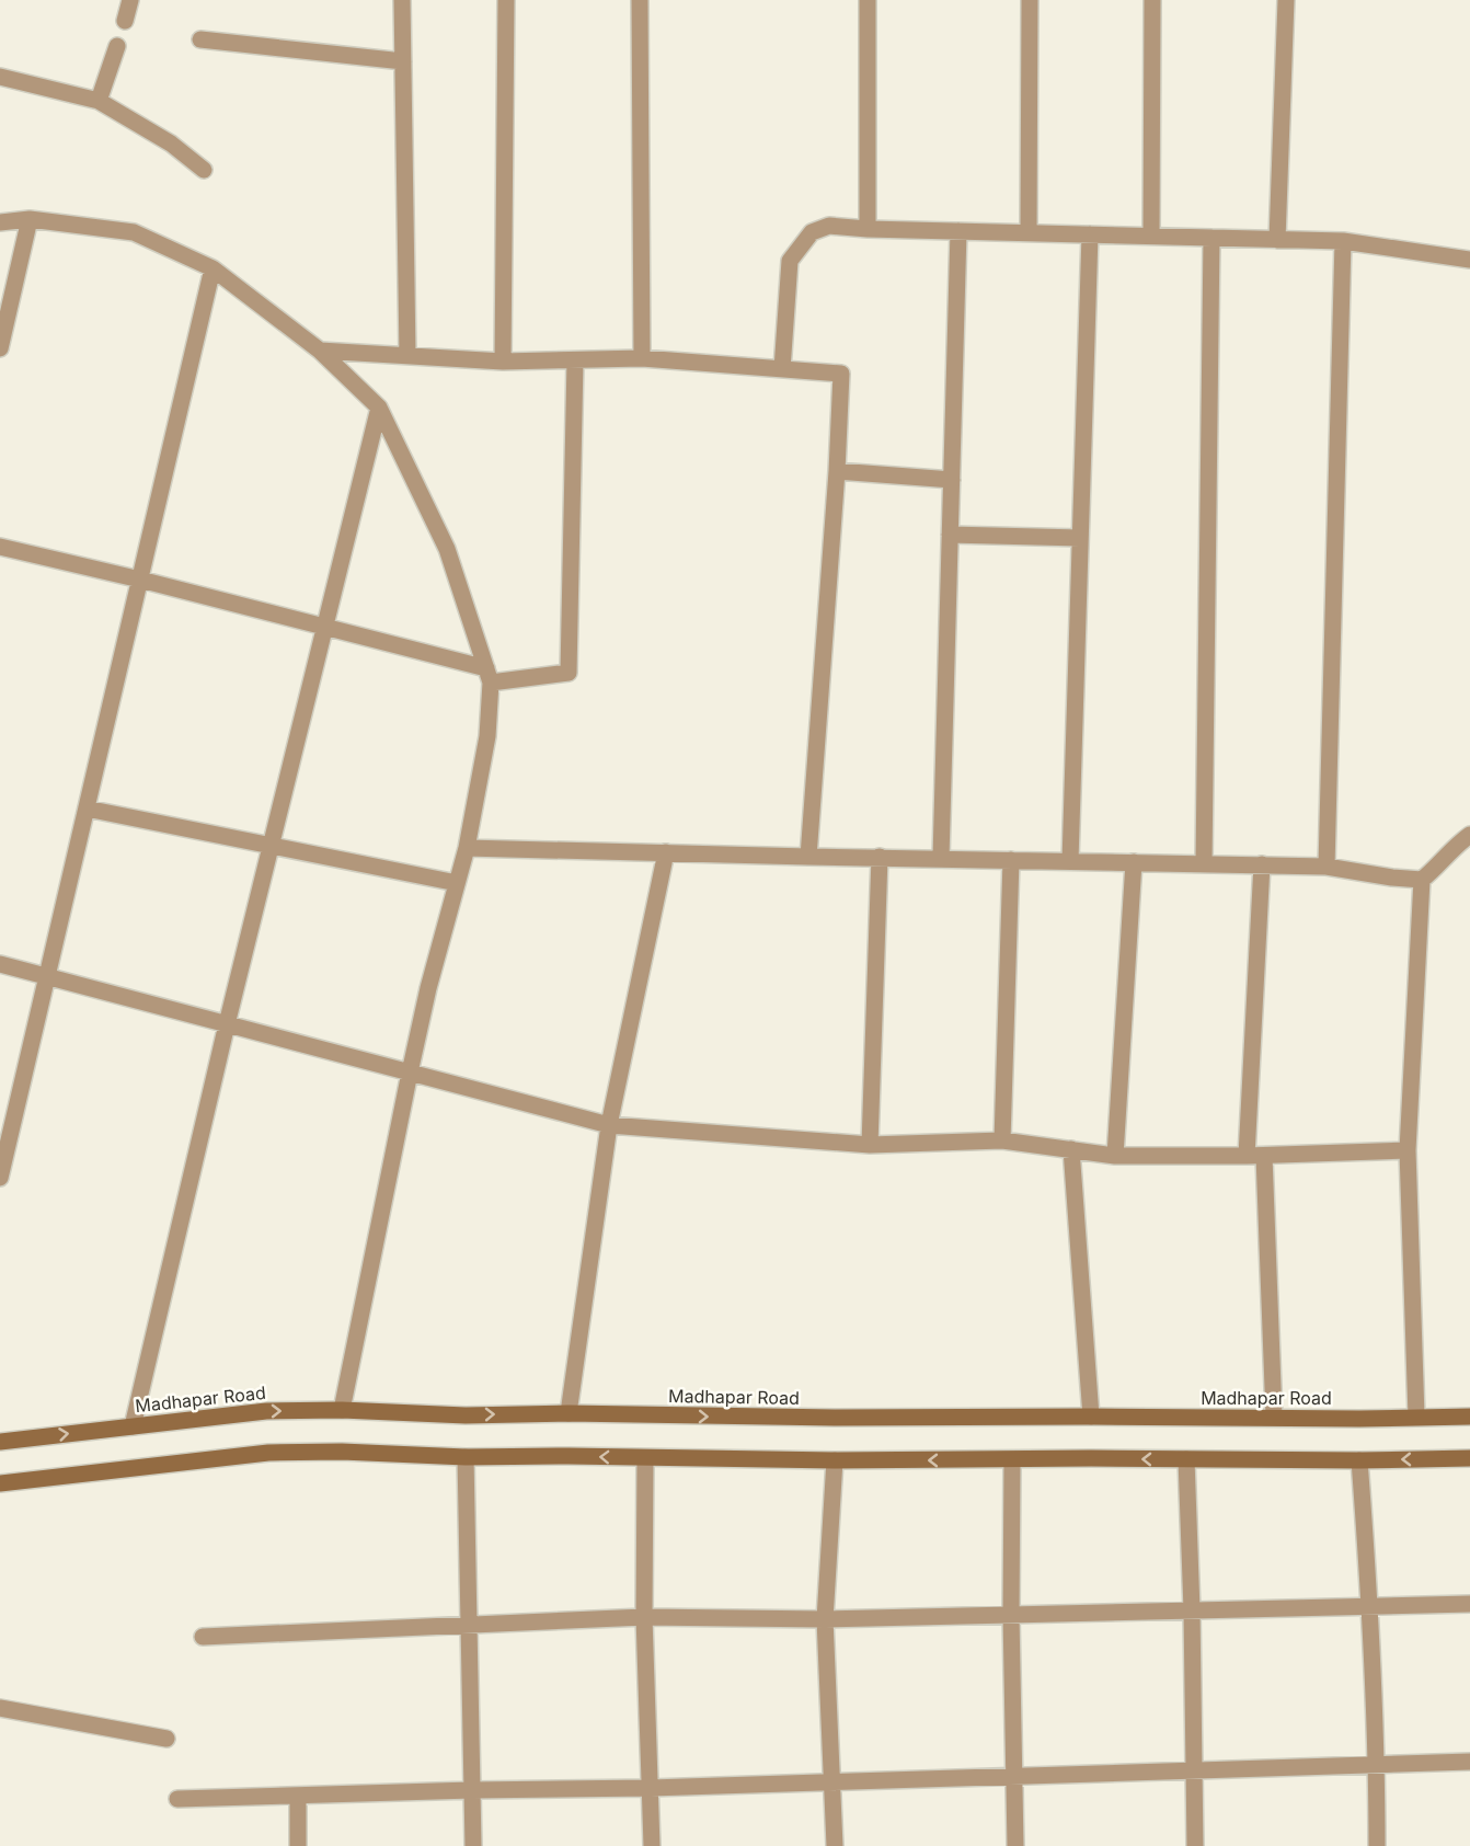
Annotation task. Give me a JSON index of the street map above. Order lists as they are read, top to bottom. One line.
{"streets":{"main road":["Madhapar Road"]}}
